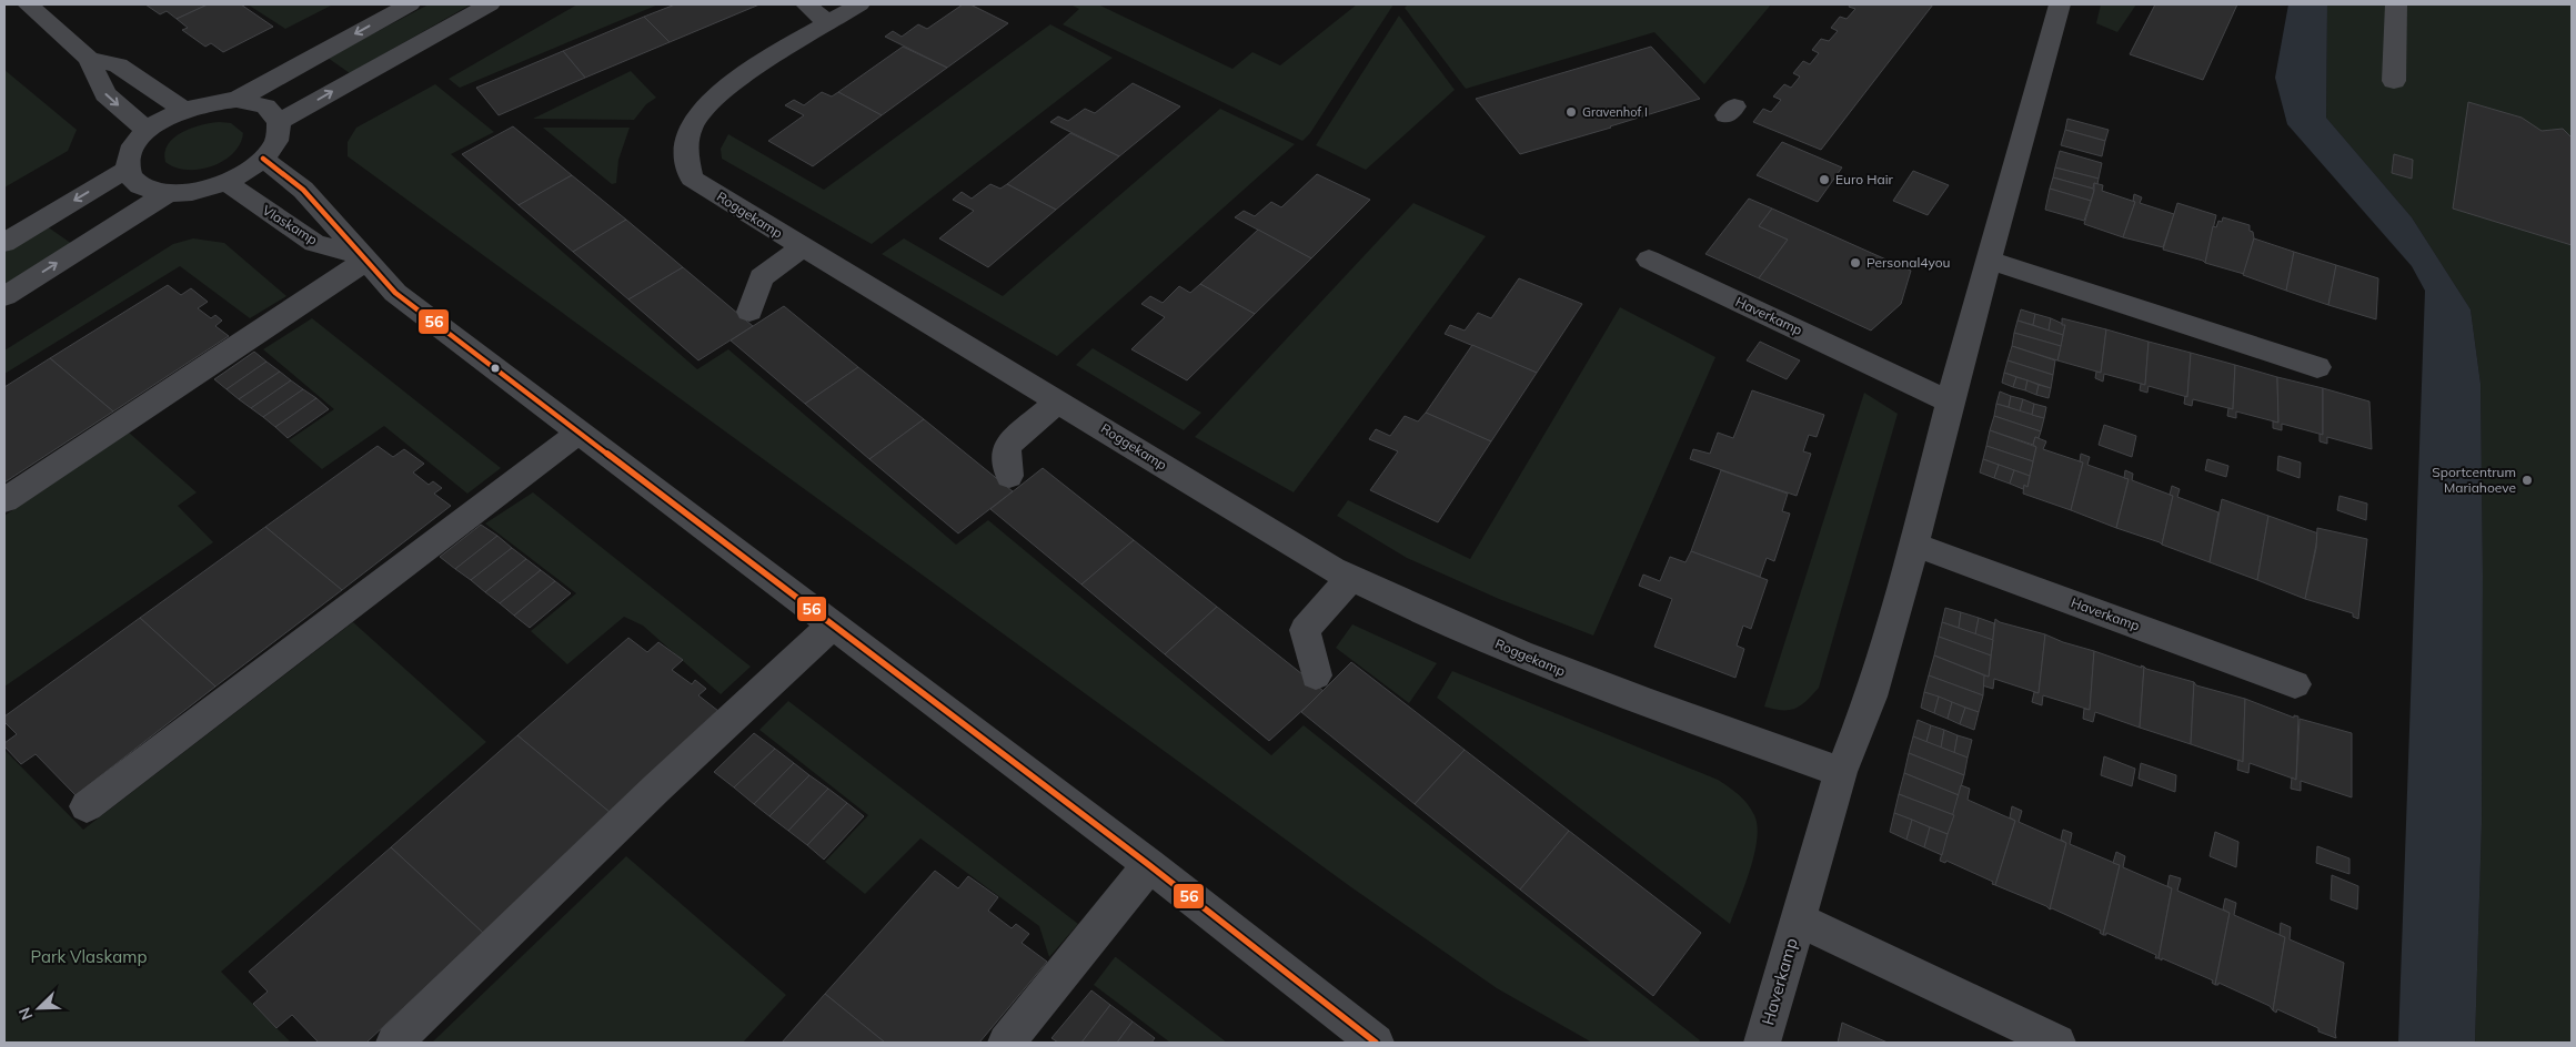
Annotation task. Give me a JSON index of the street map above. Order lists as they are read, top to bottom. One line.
{"streets":{"street":["Roggekamp","Vlaskamp","Haverkamp"]},"crossings":[["Roggekamp","Haverkamp"]],"parks":["Park Vlaskamp"],"places":["Gravenhof I","Euro Hair","Personal4you","Sportcentrum Mariahoeve"],"lines":["transit line 56"],"north":"bottom left"}
